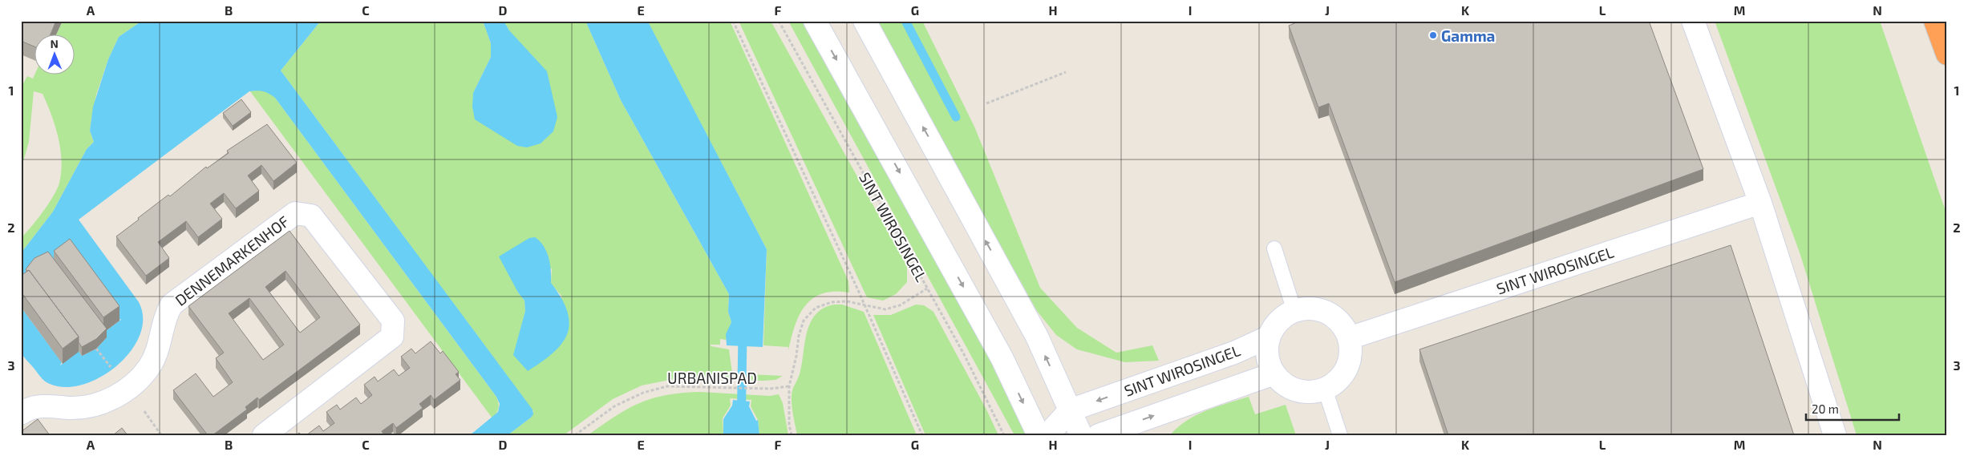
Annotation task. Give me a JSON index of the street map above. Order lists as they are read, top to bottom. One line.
{"streets":{"street":["SINT WIROSINGEL","DENNEMARKENHOF"],"path":["URBANISPAD"]},"places":["Gamma"],"scale_bar":"20 m","north":"top","grid":{"columns":["A","B","C","D","E","F","G","H","I","J","K","L","M","N"],"rows":["1","2","3"]}}
